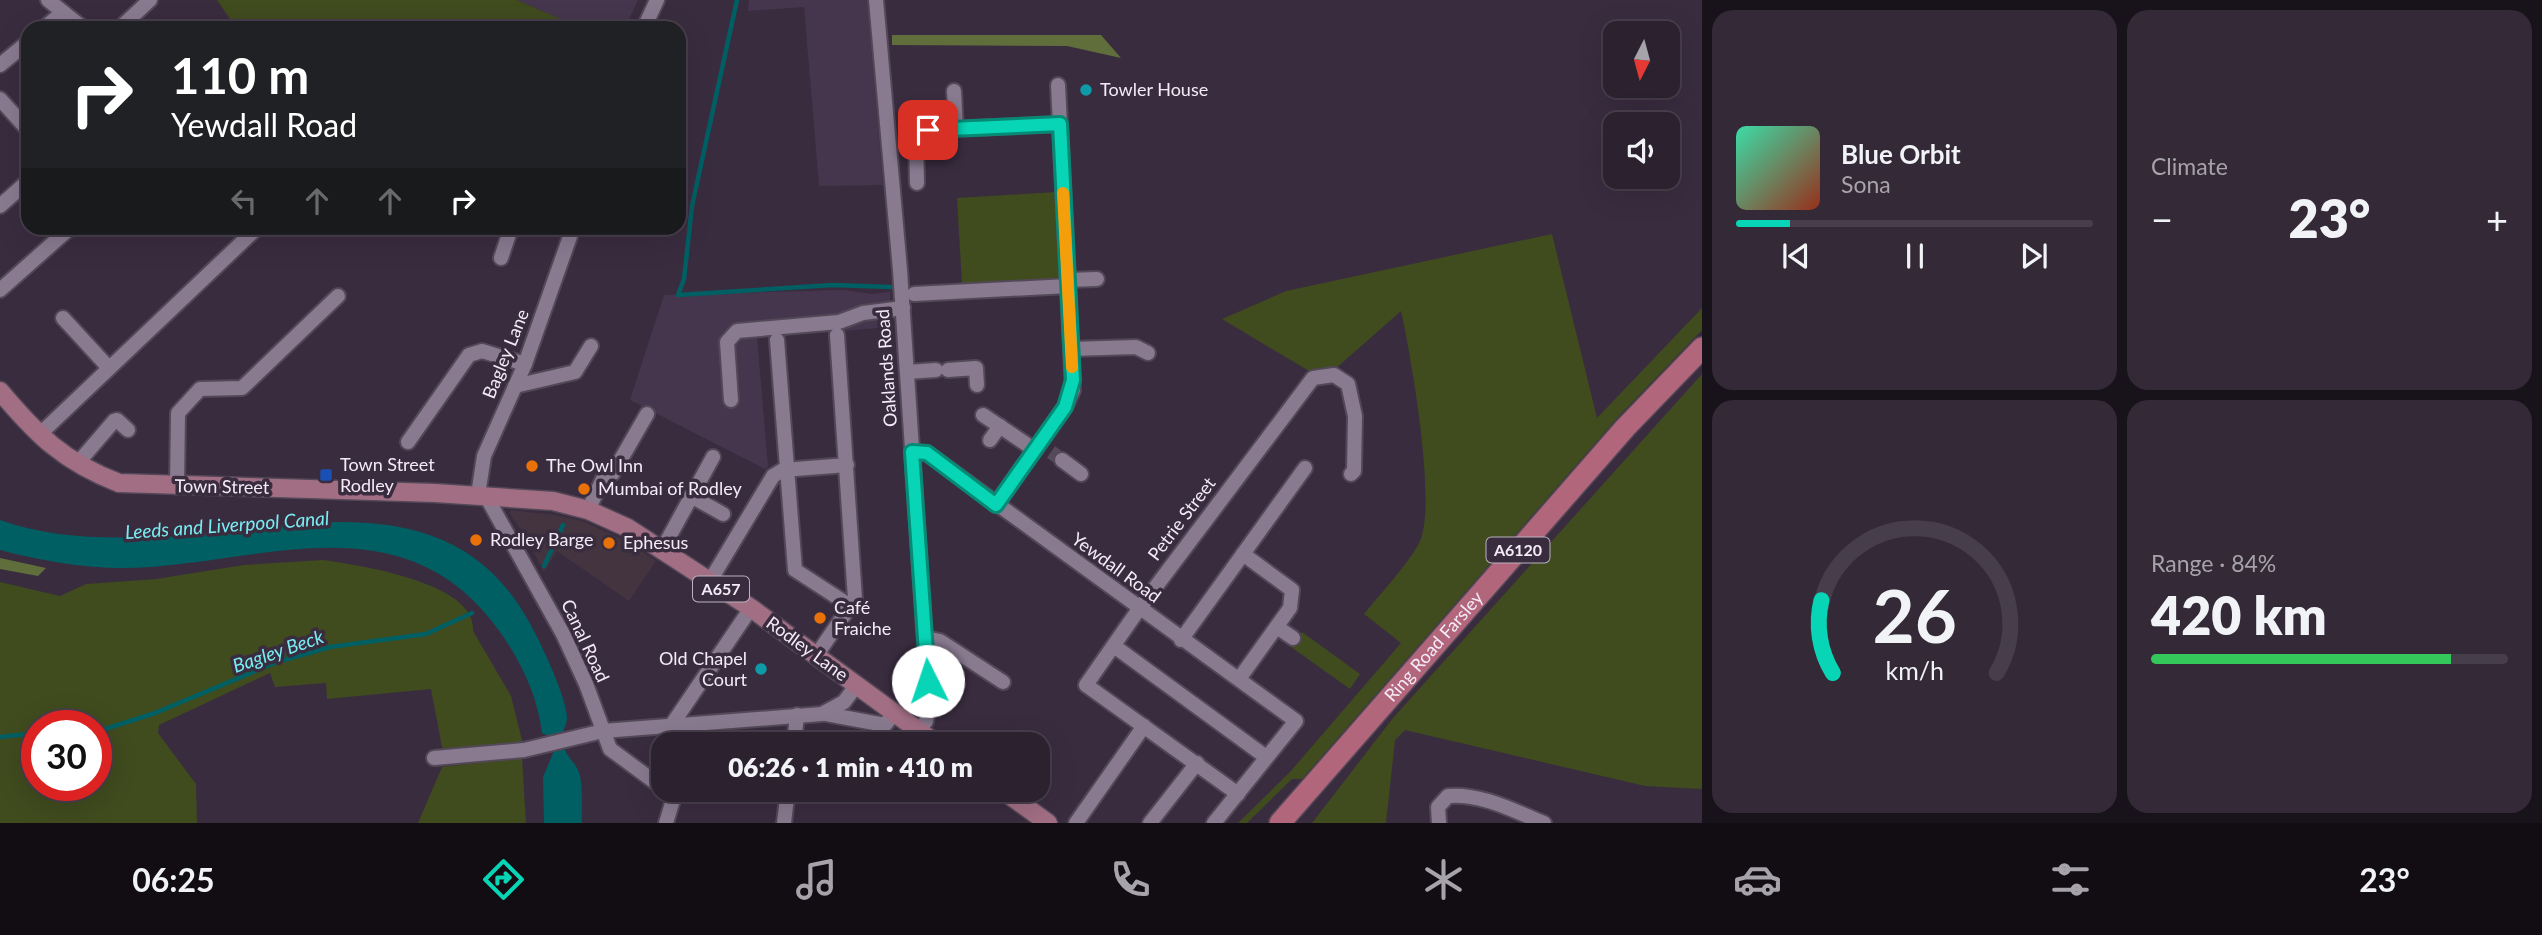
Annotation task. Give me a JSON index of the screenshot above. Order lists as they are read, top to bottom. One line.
{"streets":{"highway":["A6120","Ring Road Farsley"],"main road":["Town Street","A657","Rodley Lane"],"street":["Bagley Lane","Oaklands Road","Petrie Street","Yewdall Road","Canal Road"]},"crossings":[["Bagley Lane","Town Street"],["Bagley Lane","Canal Road"],["Bagley Lane","Rodley Lane"],["Oaklands Road","Yewdall Road"],["Oaklands Road","Rodley Lane"],["Town Street","Canal Road"],["Town Street","Rodley Lane"],["Petrie Street","Yewdall Road"],["Canal Road","Rodley Lane"]],"water":["Leeds and Liverpool Canal","Bagley Beck"],"places":{"other":["Towler House","The Owl Inn","Mumbai of Rodley","Rodley Barge","Ephesus","Café Fraiche","Old Chapel Court"],"transit":["Town Street Rodley"]},"north":"bottom","page":{"tile":["Climate",["Range · 84%","420 km"]],"turn":["110 m","Yewdall Road"],"song":["Blue Orbit","Sona"],"heat":["−","23°","+"],"limit":"30","trip":"06:26 · 1 min · 410 m","tabs":["06:25","23°"],"gauge":["26","km/h"]}}
